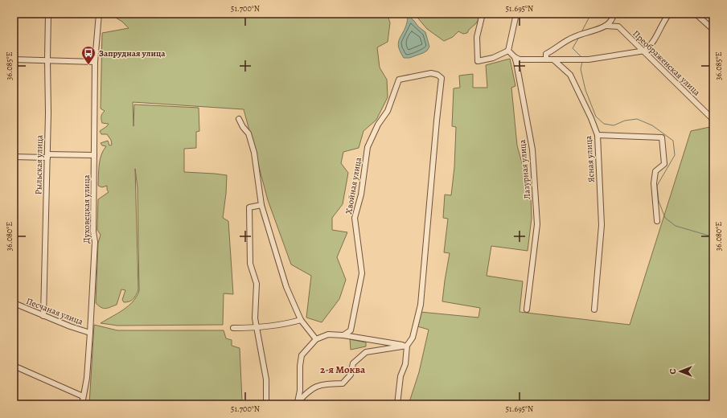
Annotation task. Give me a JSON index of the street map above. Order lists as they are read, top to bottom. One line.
{"streets":{"street":["Преображенская улица","Ясная улица","Рыльская улица","Лазурная улица","Хвойная улица","Духовецкая улица","Песчаная улица"]},"crossings":[["Рыльская улица","Песчаная улица"],["Духовецкая улица","Песчаная улица"]],"districts":["2-я Моква"],"places":{"bus stop":["Запрудная улица"]},"north":"left","coordinates":["51.700°N","51.695°N","36.085°E","36.080°E"]}
